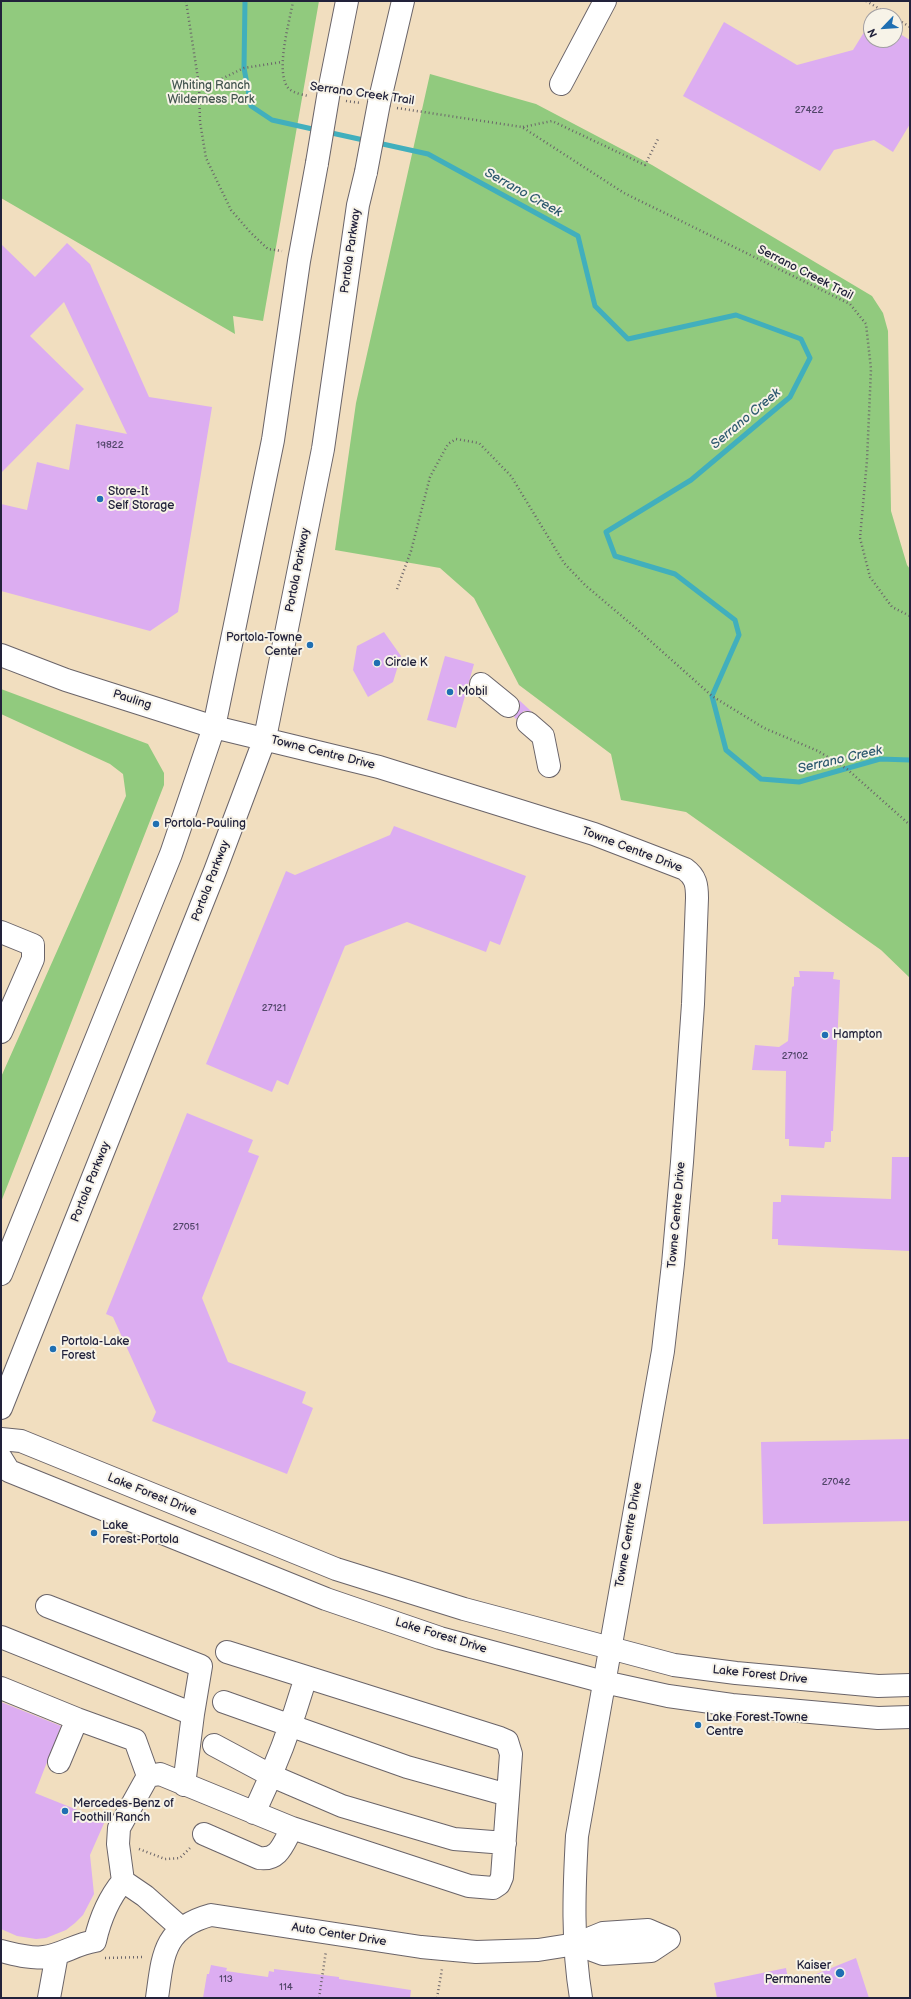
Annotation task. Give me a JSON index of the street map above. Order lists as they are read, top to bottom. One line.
{"streets":{"main road":["Portola Parkway","Pauling","Towne Centre Drive","Lake Forest Drive","Auto Center Drive"],"path":["Serrano Creek Trail"]},"crossings":[["Serrano Creek Trail","Portola Parkway"],["Portola Parkway","Pauling"],["Portola Parkway","Towne Centre Drive"],["Pauling","Towne Centre Drive"],["Towne Centre Drive","Lake Forest Drive"],["Towne Centre Drive","Auto Center Drive"]],"water":["Serrano Creek"],"parks":["Whiting Ranch Wilderness Park"],"places":["Store-It Self Storage","Portola-Towne Center","Circle K","Mobil","Portola-Pauling","Hampton","Portola-Lake Forest","Lake Forest-Portola","Lake Forest-Towne Centre","Mercedes-Benz of Foothill Ranch","Kaiser Permanente"],"house_numbers":["27422","19822","27121","27102","27051","27042","113","114"],"north":"bottom left"}
